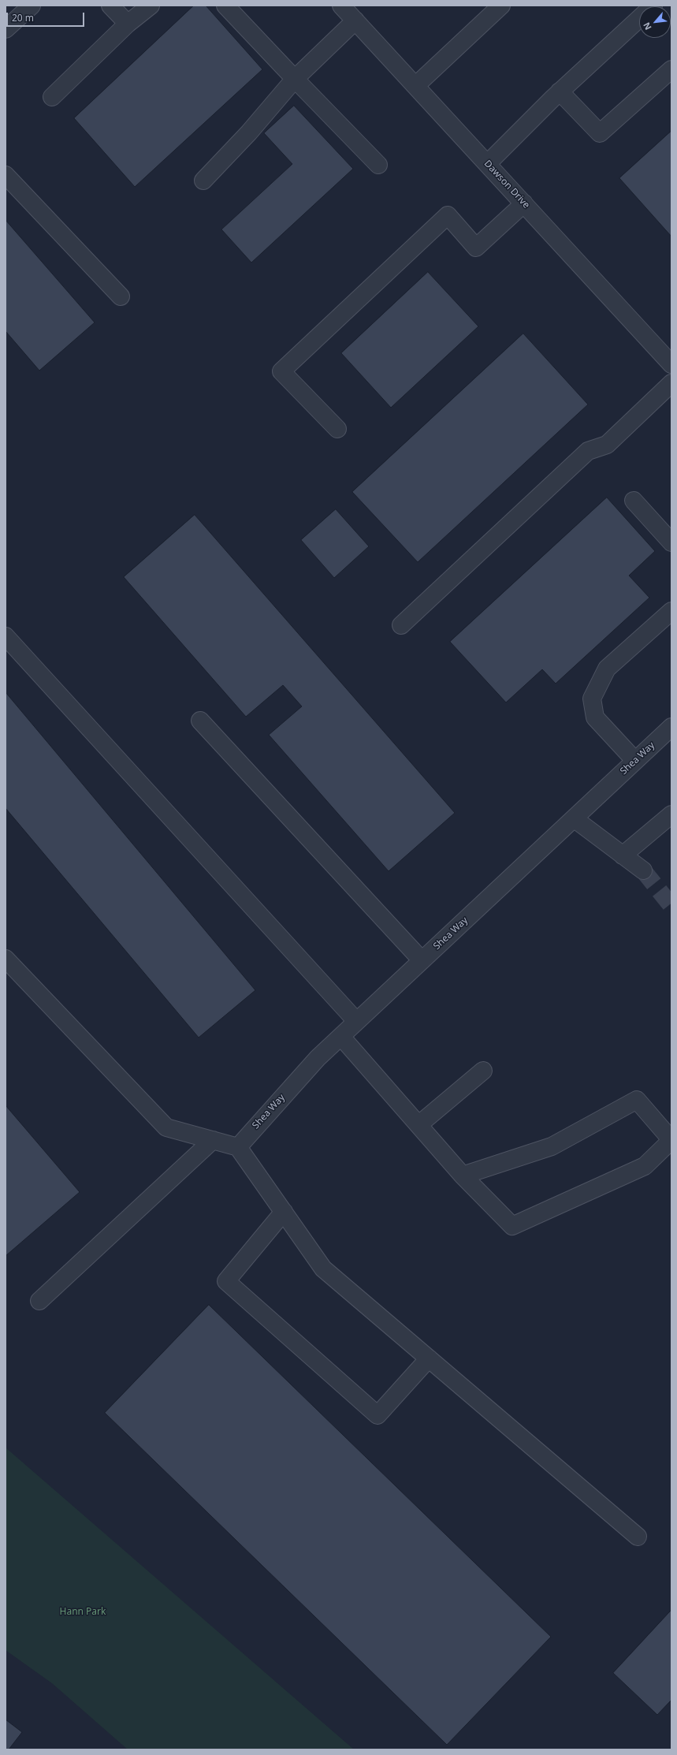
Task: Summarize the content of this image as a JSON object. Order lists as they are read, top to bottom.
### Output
{
  "streets": {
    "street": ["Dawson Drive", "Shea Way"]
  },
  "parks": ["Hann Park"],
  "scale_bar": "20 m",
  "north": "bottom left"
}
